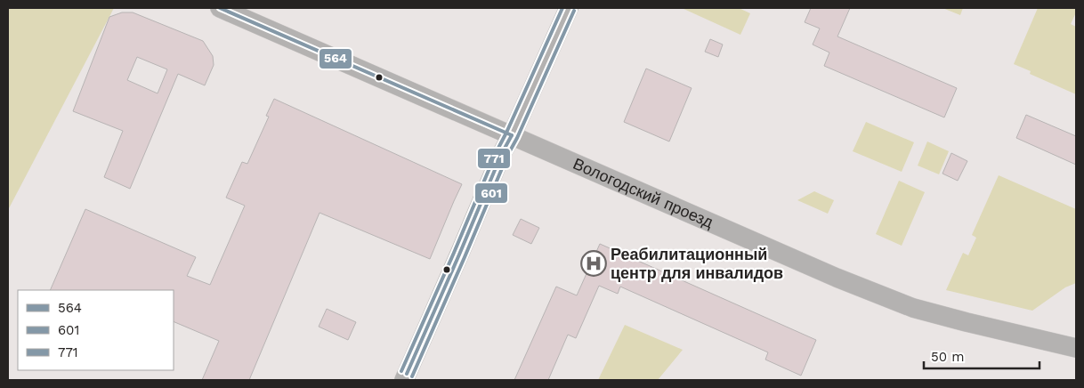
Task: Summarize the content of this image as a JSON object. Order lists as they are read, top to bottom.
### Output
{
  "streets": {
    "street": ["Вологодский проезд"]
  },
  "places": {
    "hospital": ["Реабилитационный центр для инвалидов"]
  },
  "lines": ["transit line 564", "transit line 771", "transit line 601"],
  "legend": ["564", "601", "771"],
  "scale_bar": "50 m"
}
